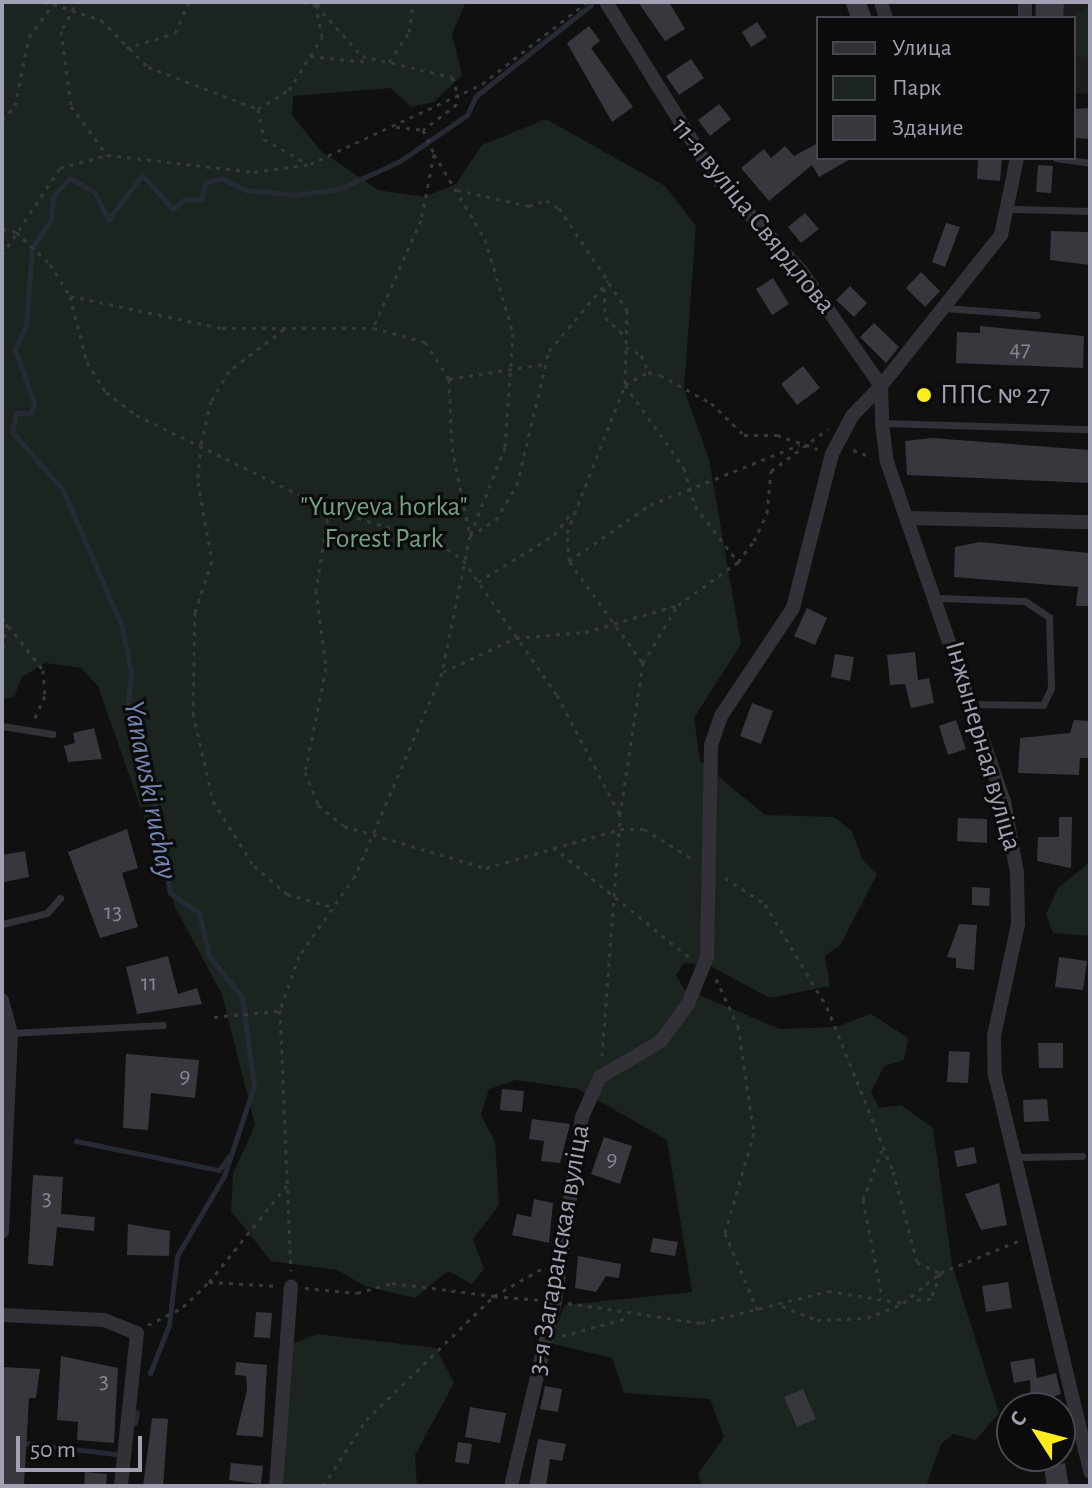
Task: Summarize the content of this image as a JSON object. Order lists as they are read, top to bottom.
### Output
{
  "streets": {
    "street": ["11-я вуліца Свярдлова", "Інжынерная вуліца", "3-я Загаранская вуліца"]
  },
  "crossings": [
    ["11-я вуліца Свярдлова", "Інжынерная вуліца"]
  ],
  "water": ["Yanawski ruchay"],
  "parks": ["\"Yuryeva horka\" Forest Park"],
  "places": ["ППС № 27"],
  "house_numbers": [
    "47",
    "13",
    "11",
    "9",
    "9",
    "3",
    "3"
  ],
  "legend": ["Улица", "Парк", "Здание"],
  "scale_bar": "50 m",
  "north": "top left"
}
